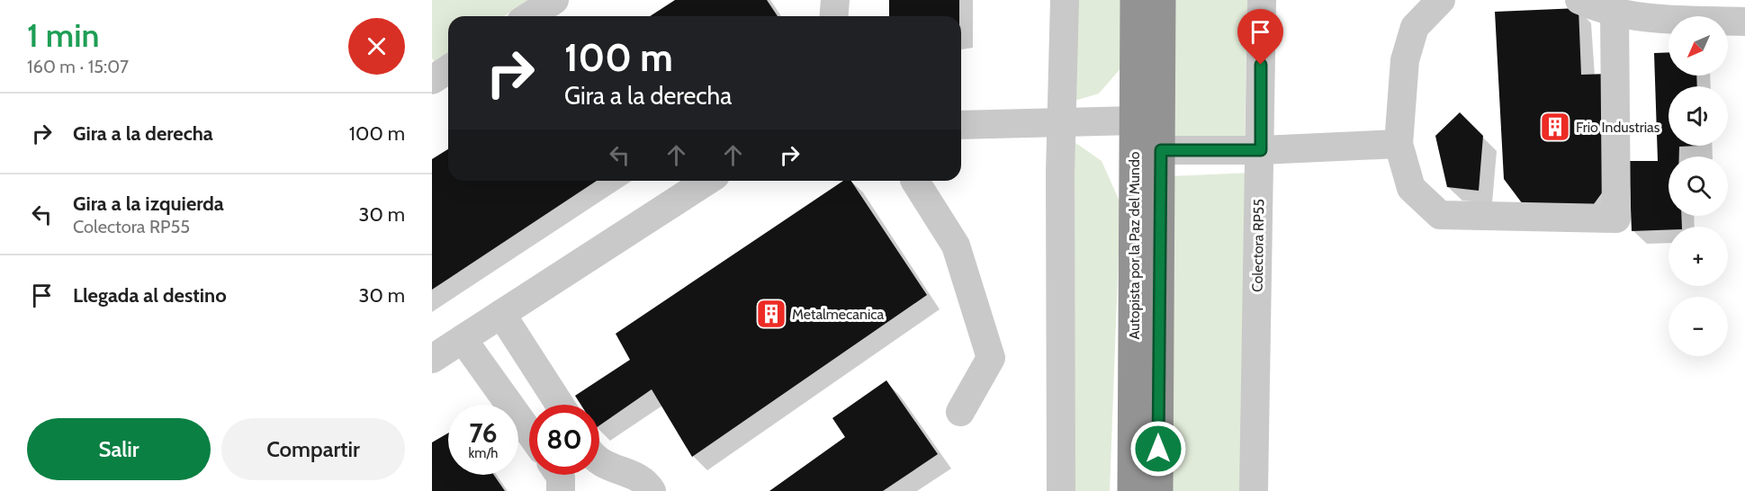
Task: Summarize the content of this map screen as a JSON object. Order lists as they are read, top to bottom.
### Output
{
  "streets": {
    "highway": ["Autopista por la Paz del Mundo"],
    "street": ["Colectora RP55"]
  },
  "places": {
    "building": ["Frio Industrias", "Metalmecanica"]
  },
  "north": "bottom left",
  "page": {
    "heading": ["1 min", "160 m · 15:07"],
    "map_buttons": ["+", "−"],
    "turn": ["100 m", "Gira a la derecha"],
    "list": [
      {
        "name": "Gira a la derecha",
        "value": "100 m"
      },
      {
        "name": "Gira a la izquierda",
        "note": "Colectora RP55",
        "value": "30 m"
      },
      {
        "name": "Llegada al destino",
        "value": "30 m"
      }
    ],
    "speed": "76 km/h",
    "limit": "80",
    "buttons": ["Salir", "Compartir"]
  }
}
